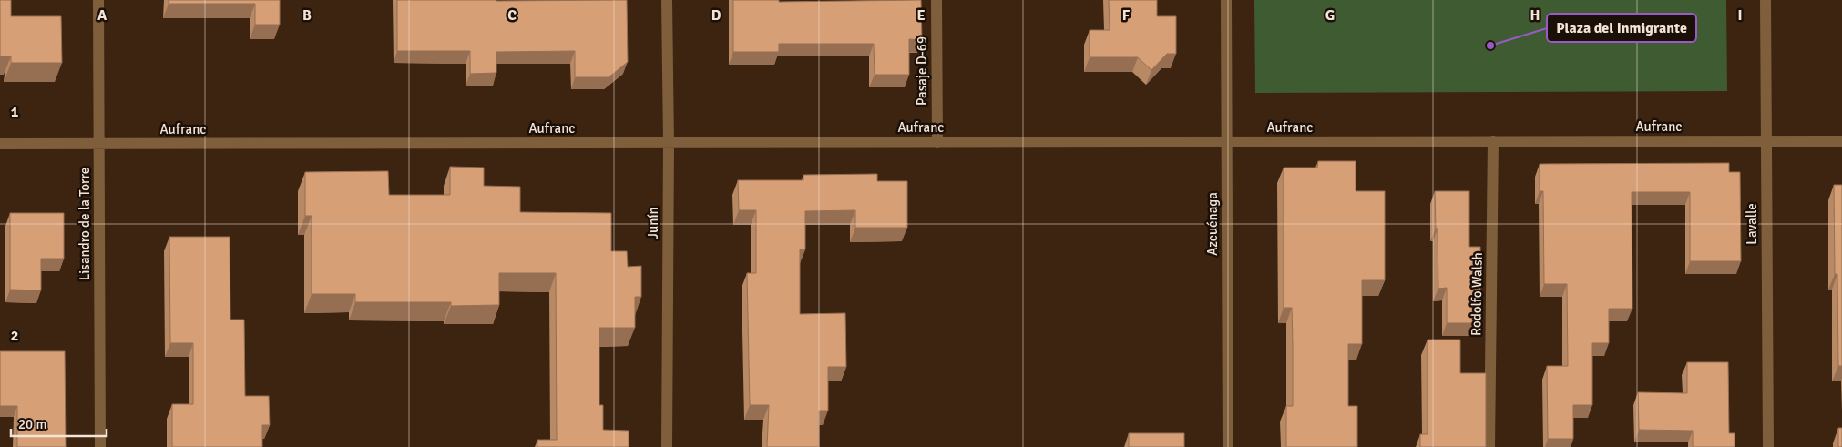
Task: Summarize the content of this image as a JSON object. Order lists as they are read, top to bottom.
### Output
{
  "streets": {
    "street": [
      "Pasaje D-69",
      "Aufranc",
      "Junín",
      "Lisandro de la Torre",
      "Azcuénaga",
      "Lavalle",
      "Rodolfo Walsh"
    ]
  },
  "crossings": [
    ["Pasaje D-69", "Aufranc"],
    ["Aufranc", "Junín"],
    ["Aufranc", "Lisandro de la Torre"],
    ["Aufranc", "Azcuénaga"],
    ["Aufranc", "Lavalle"],
    ["Aufranc", "Rodolfo Walsh"]
  ],
  "places": ["Plaza del Inmigrante"],
  "scale_bar": "20 m",
  "grid": {
    "columns": [
      "A",
      "B",
      "C",
      "D",
      "E",
      "F",
      "G",
      "H",
      "I"
    ],
    "rows": ["1", "2"]
  }
}
